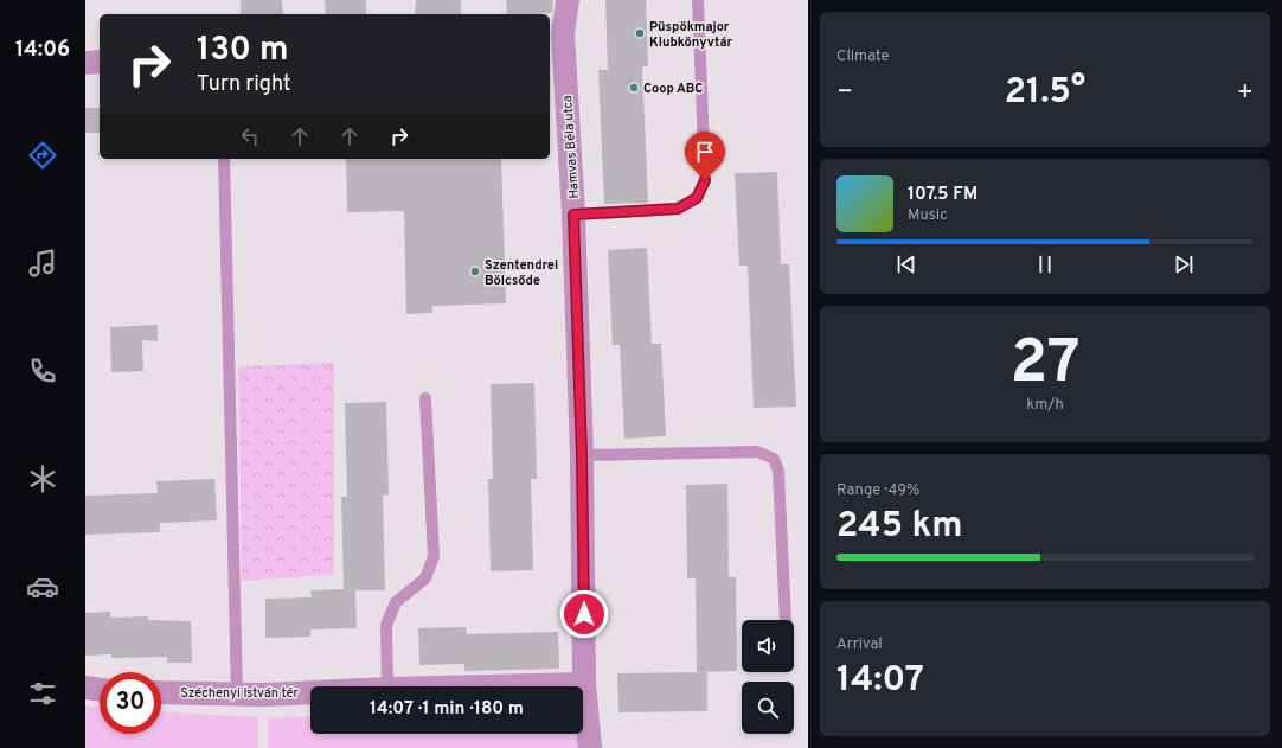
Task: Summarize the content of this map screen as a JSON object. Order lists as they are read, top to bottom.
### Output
{
  "streets": {
    "street": ["Hamvas Béla utca", "Széchenyi István tér"]
  },
  "crossings": [
    ["Hamvas Béla utca", "Széchenyi István tér"]
  ],
  "places": ["Püspökmajor Klubkönyvtár", "Coop ABC", "Szentendrei Bölcsőde"],
  "page": {
    "tabs": "14:06",
    "tile": [
      "Climate",
      ["27", "km/h"],
      ["Range · 49%", "245 km"],
      ["Arrival", "14:07"]
    ],
    "turn": ["130 m", "Turn right"],
    "heat": ["−", "21.5°", "+"],
    "song": ["107.5 FM", "Music"],
    "limit": "30",
    "trip": "14:07 · 1 min · 180 m"
  }
}
